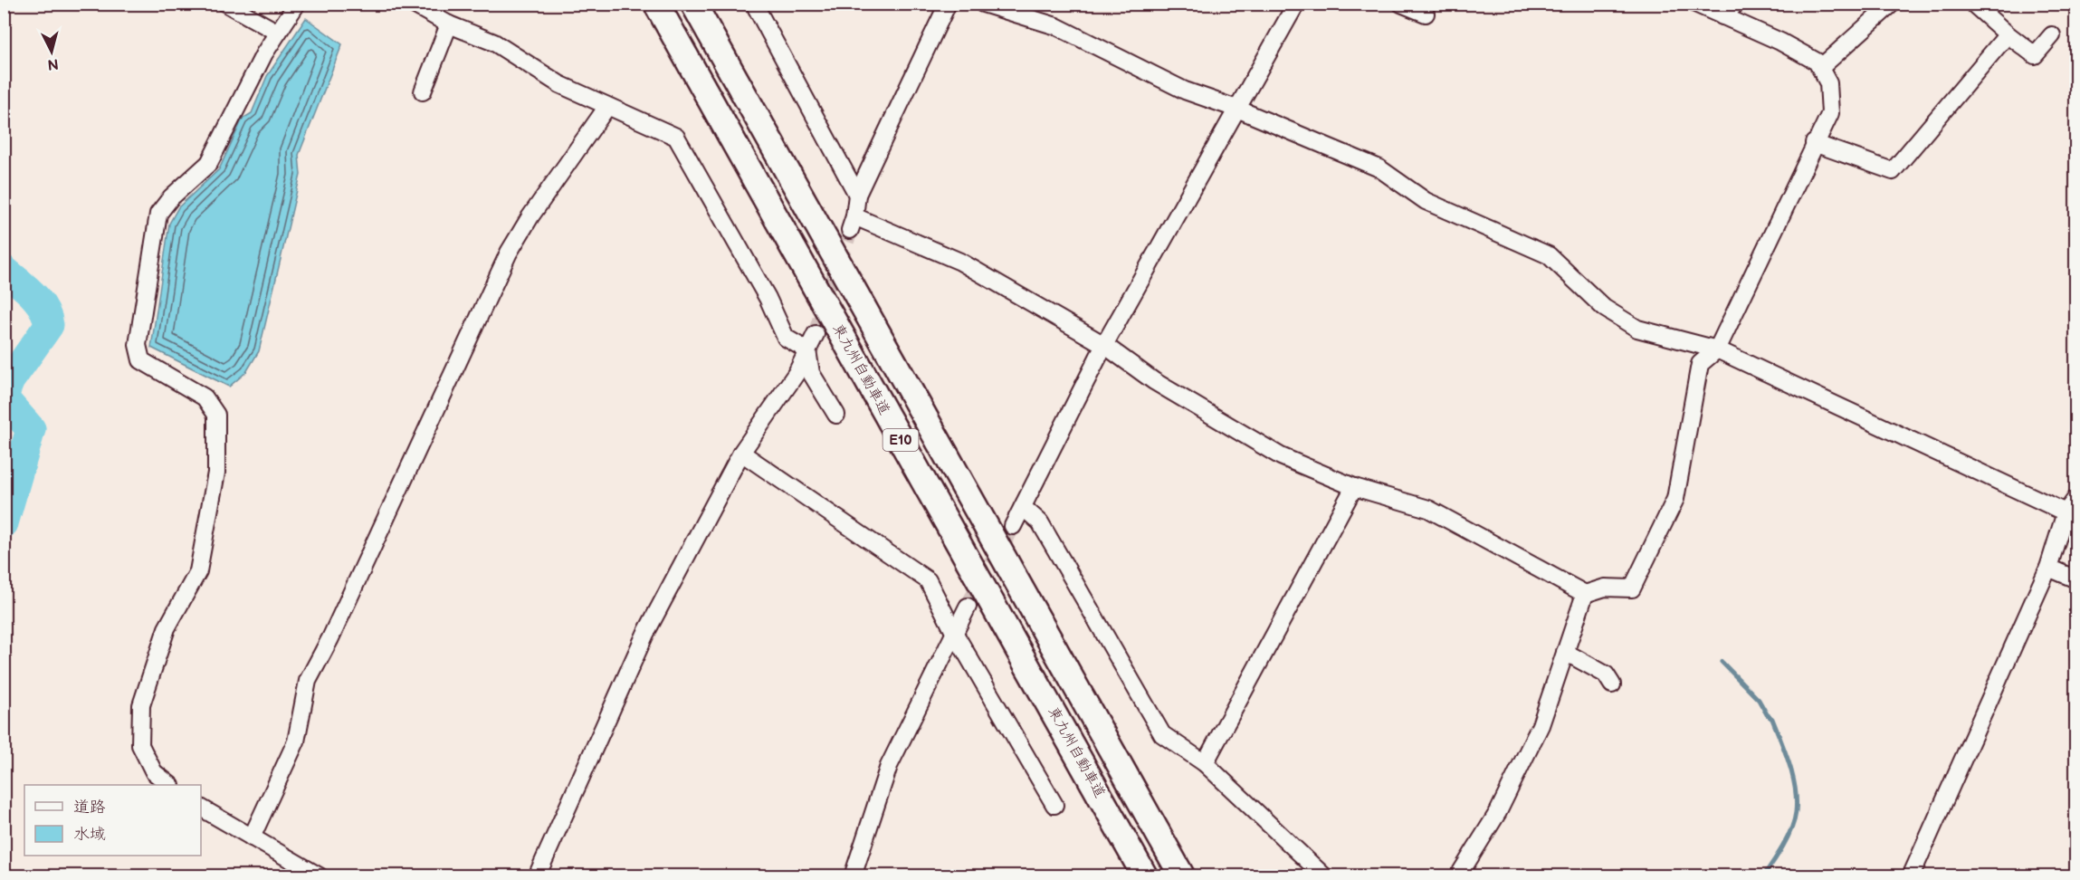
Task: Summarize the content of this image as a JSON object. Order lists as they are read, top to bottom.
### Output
{
  "streets": {
    "highway": ["東九州自動車道", "E10"]
  },
  "legend": ["道路", "水域"],
  "north": "bottom"
}
